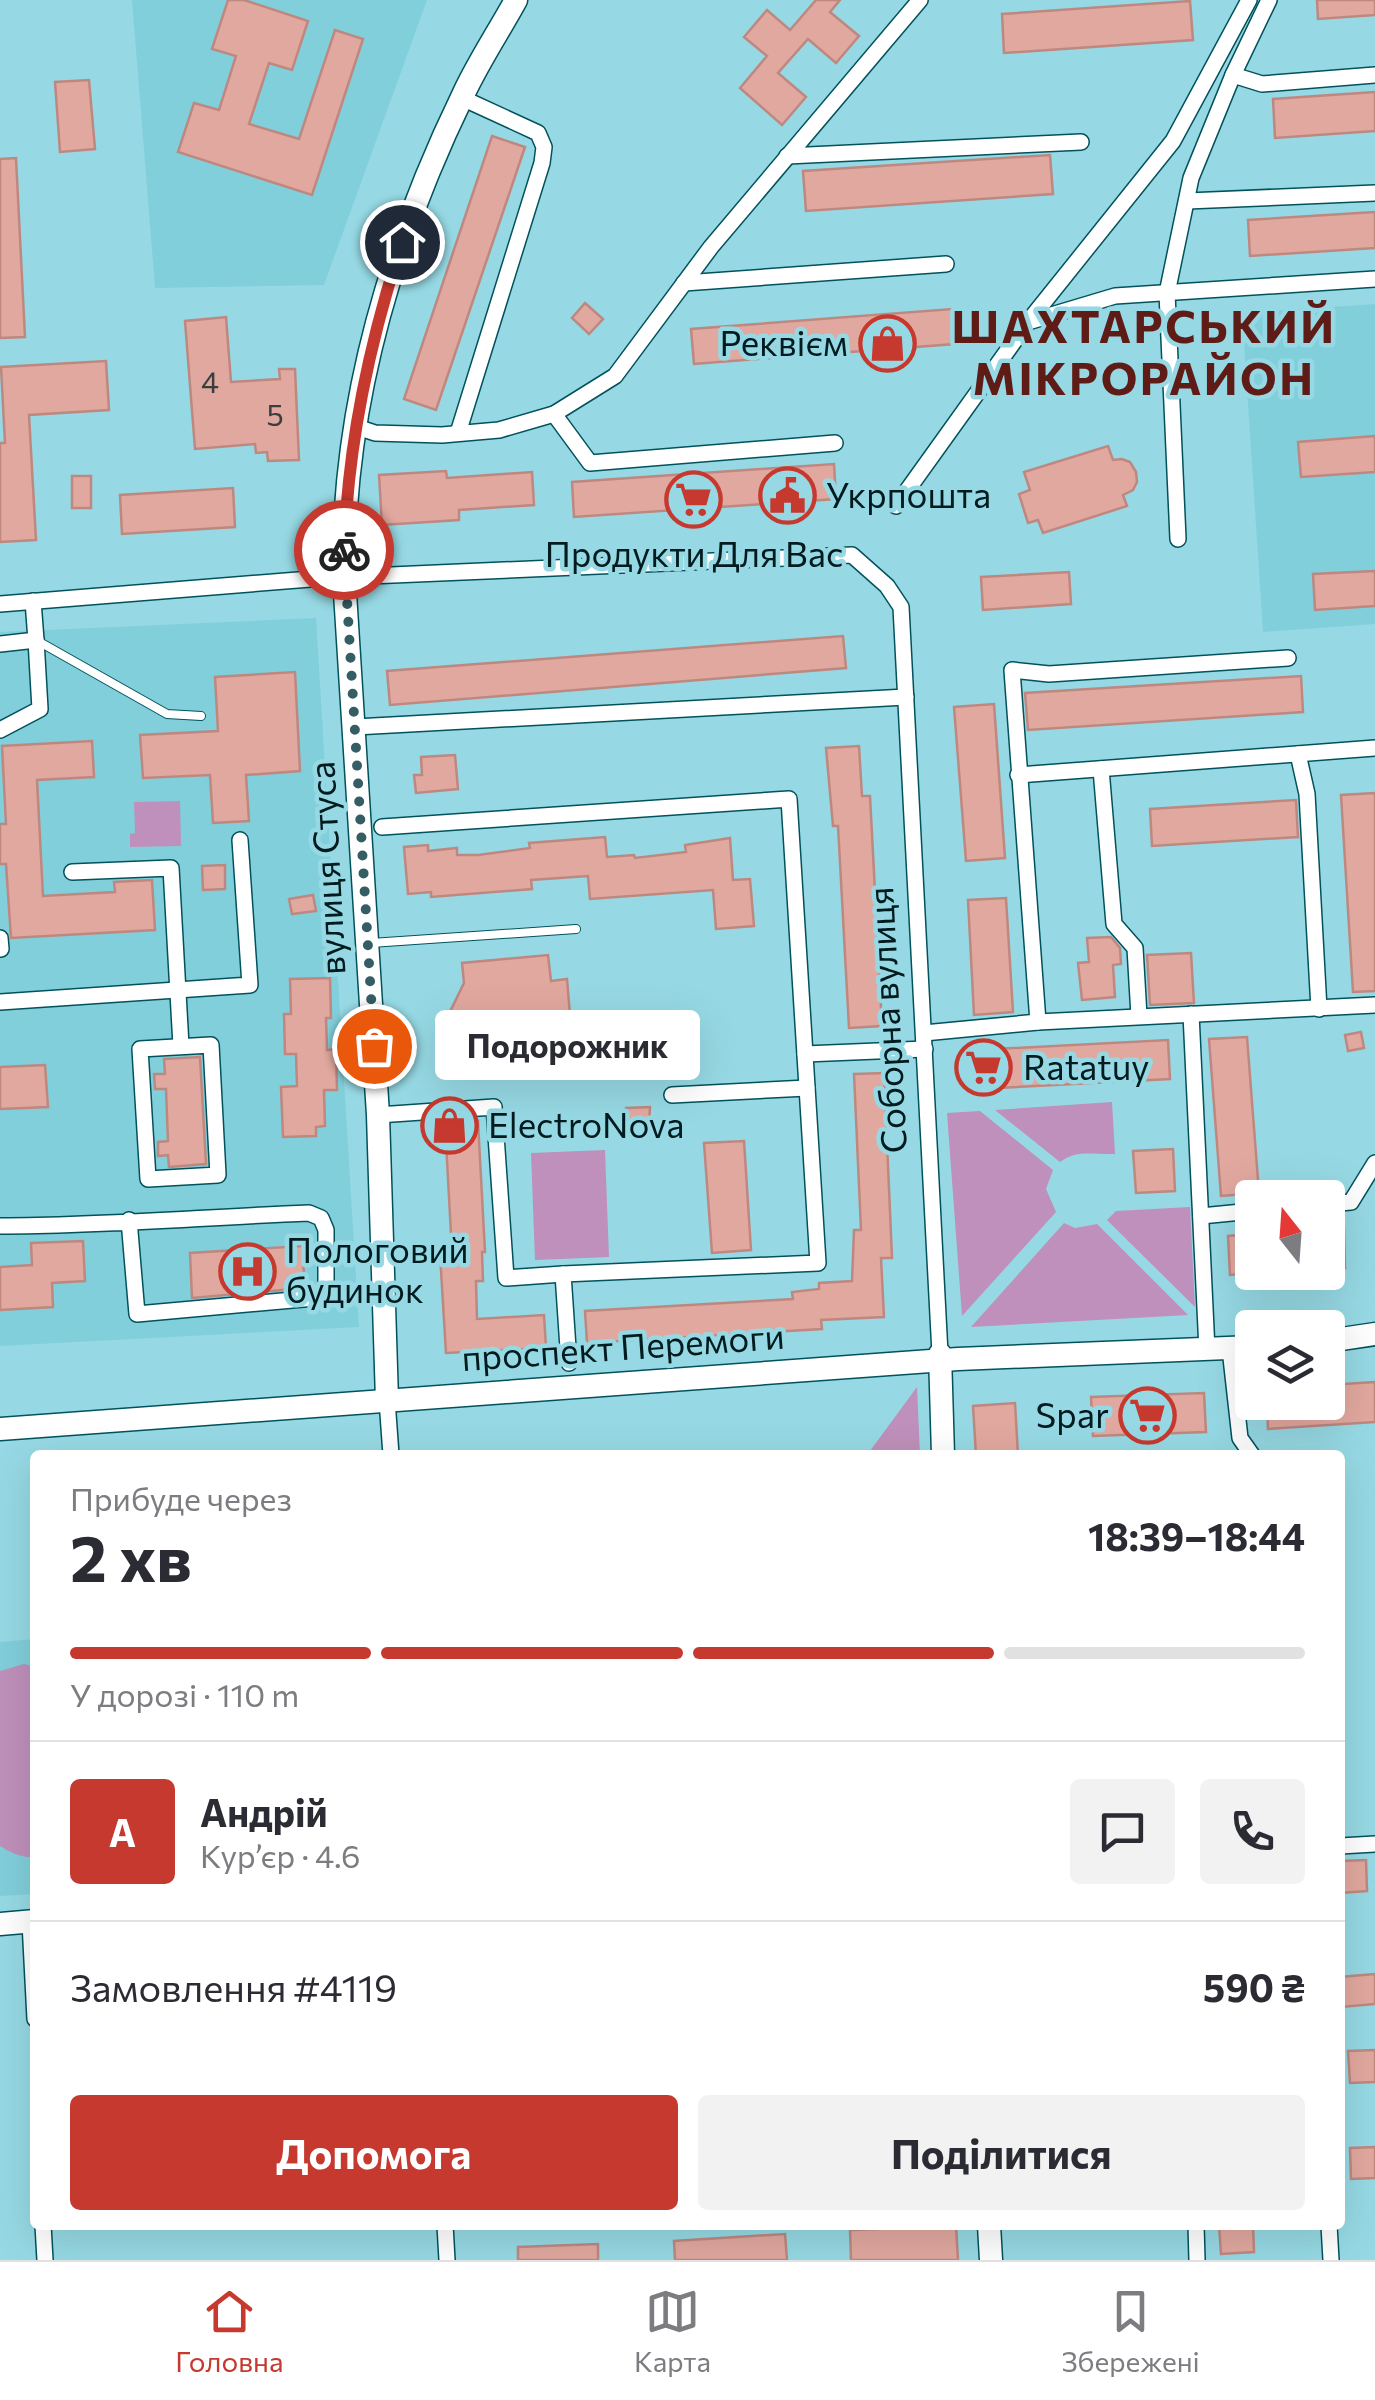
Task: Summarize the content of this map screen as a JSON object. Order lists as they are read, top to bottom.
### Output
{
  "streets": {
    "street": ["вулиця Стуса", "Соборна вулиця", "проспект Перемоги"]
  },
  "crossings": [
    ["вулиця Стуса", "Соборна вулиця"],
    ["вулиця Стуса", "проспект Перемоги"],
    ["Соборна вулиця", "проспект Перемоги"]
  ],
  "districts": ["ШАХТАРСЬКИЙ МІКРОРАЙОН"],
  "places": {
    "shop": ["Реквієм", "ElectroNova"],
    "public building": ["Укрпошта"],
    "supermarket": ["Продукти Для Вас", "Ratatuy", "Spar"],
    "other": ["Подорожник"],
    "hospital": ["Пологовий будинок"]
  },
  "house_numbers": ["4", "5"],
  "north": "top",
  "page": {
    "bubble": "Подорожник",
    "heading": ["2 хв", "Прибуде через", "18:39–18:44"],
    "panel": [
      "Андрій",
      "Кур’єр · 4.6",
      "Замовлення #4119",
      "590 ₴"
    ],
    "bar": "У дорозі · 110 m",
    "round": "А",
    "buttons": ["Допомога", "Поділитися"],
    "tabs": ["Головна", "Карта", "Збережені"]
  }
}
